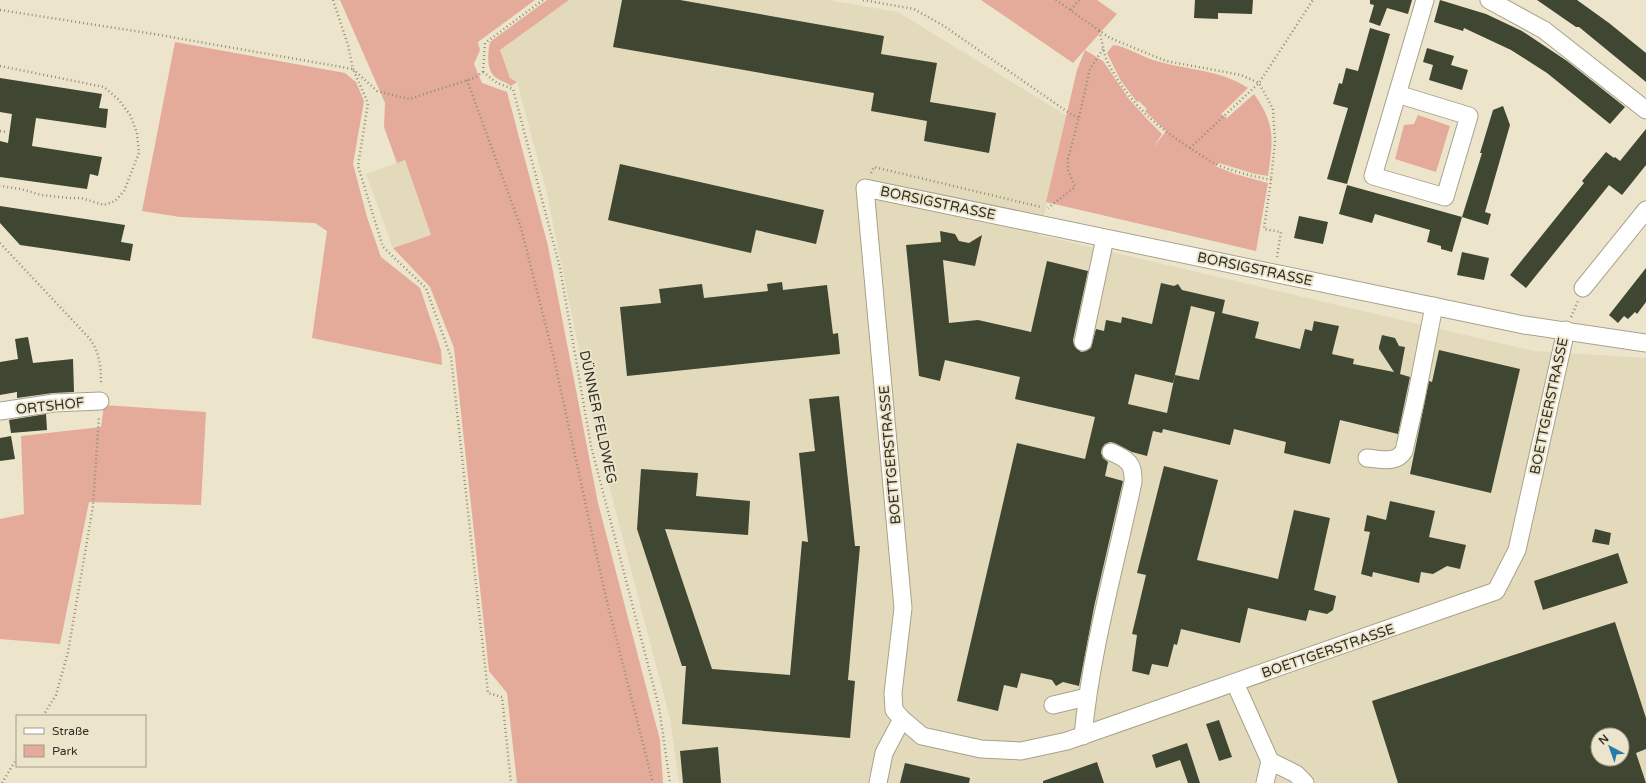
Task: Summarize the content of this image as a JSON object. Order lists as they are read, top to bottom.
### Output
{
  "streets": {
    "street": ["BORSIGSTRASSE", "ORTSHOF", "BOETTGERSTRASSE"],
    "path": ["DÜNNER FELDWEG"]
  },
  "crossings": [
    ["BORSIGSTRASSE", "BOETTGERSTRASSE"]
  ],
  "legend": ["Straße", "Park"],
  "north": "top left"
}
